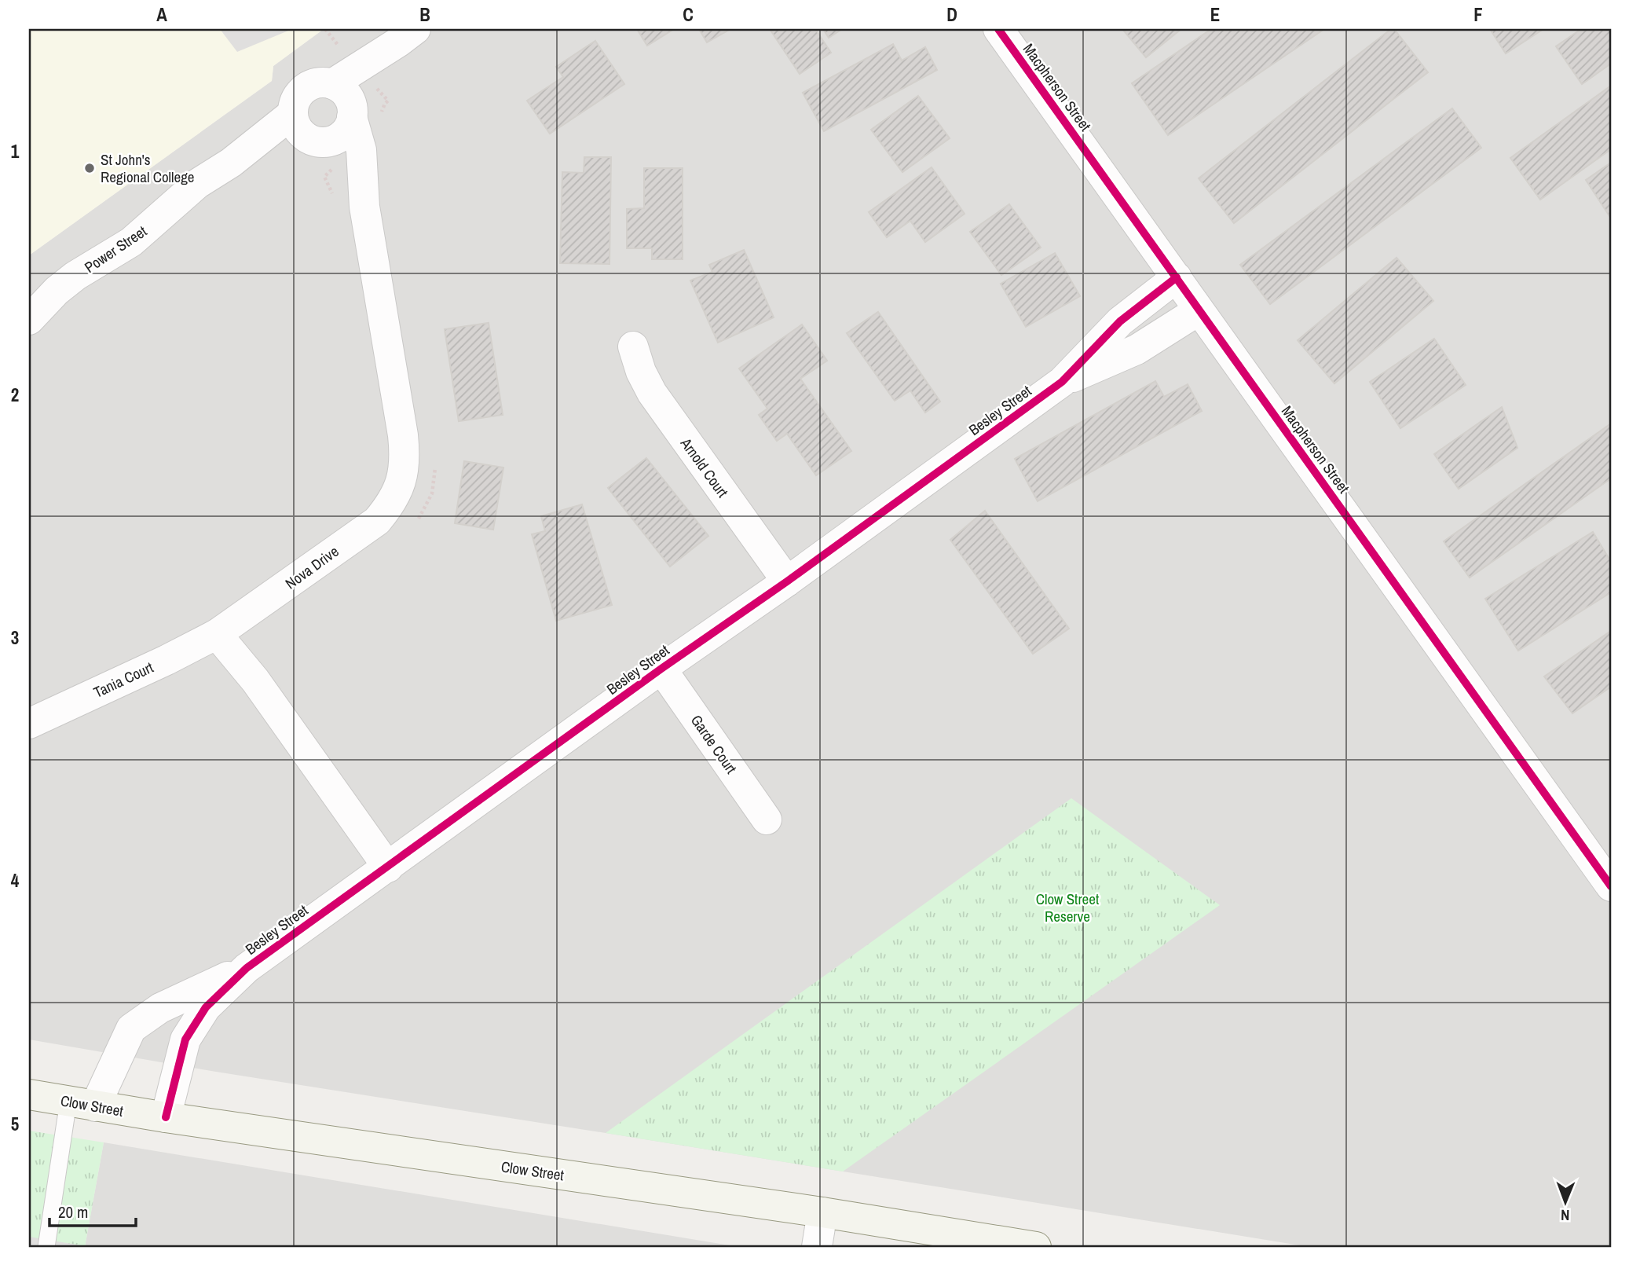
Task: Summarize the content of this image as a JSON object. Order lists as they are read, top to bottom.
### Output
{
  "streets": {
    "main road": ["Clow Street"],
    "street": [
      "Macpherson Street",
      "Power Street",
      "Besley Street",
      "Arnold Court",
      "Nova Drive",
      "Tania Court",
      "Garde Court"
    ]
  },
  "crossings": [
    ["Macpherson Street", "Besley Street"],
    ["Power Street", "Nova Drive"],
    ["Besley Street", "Arnold Court"],
    ["Besley Street", "Garde Court"],
    ["Besley Street", "Clow Street"],
    ["Nova Drive", "Tania Court"]
  ],
  "parks": ["Clow Street Reserve"],
  "places": ["St John's Regional College"],
  "scale_bar": "20 m",
  "north": "bottom",
  "grid": {
    "columns": [
      "A",
      "B",
      "C",
      "D",
      "E",
      "F"
    ],
    "rows": [
      "1",
      "2",
      "3",
      "4",
      "5"
    ]
  }
}
